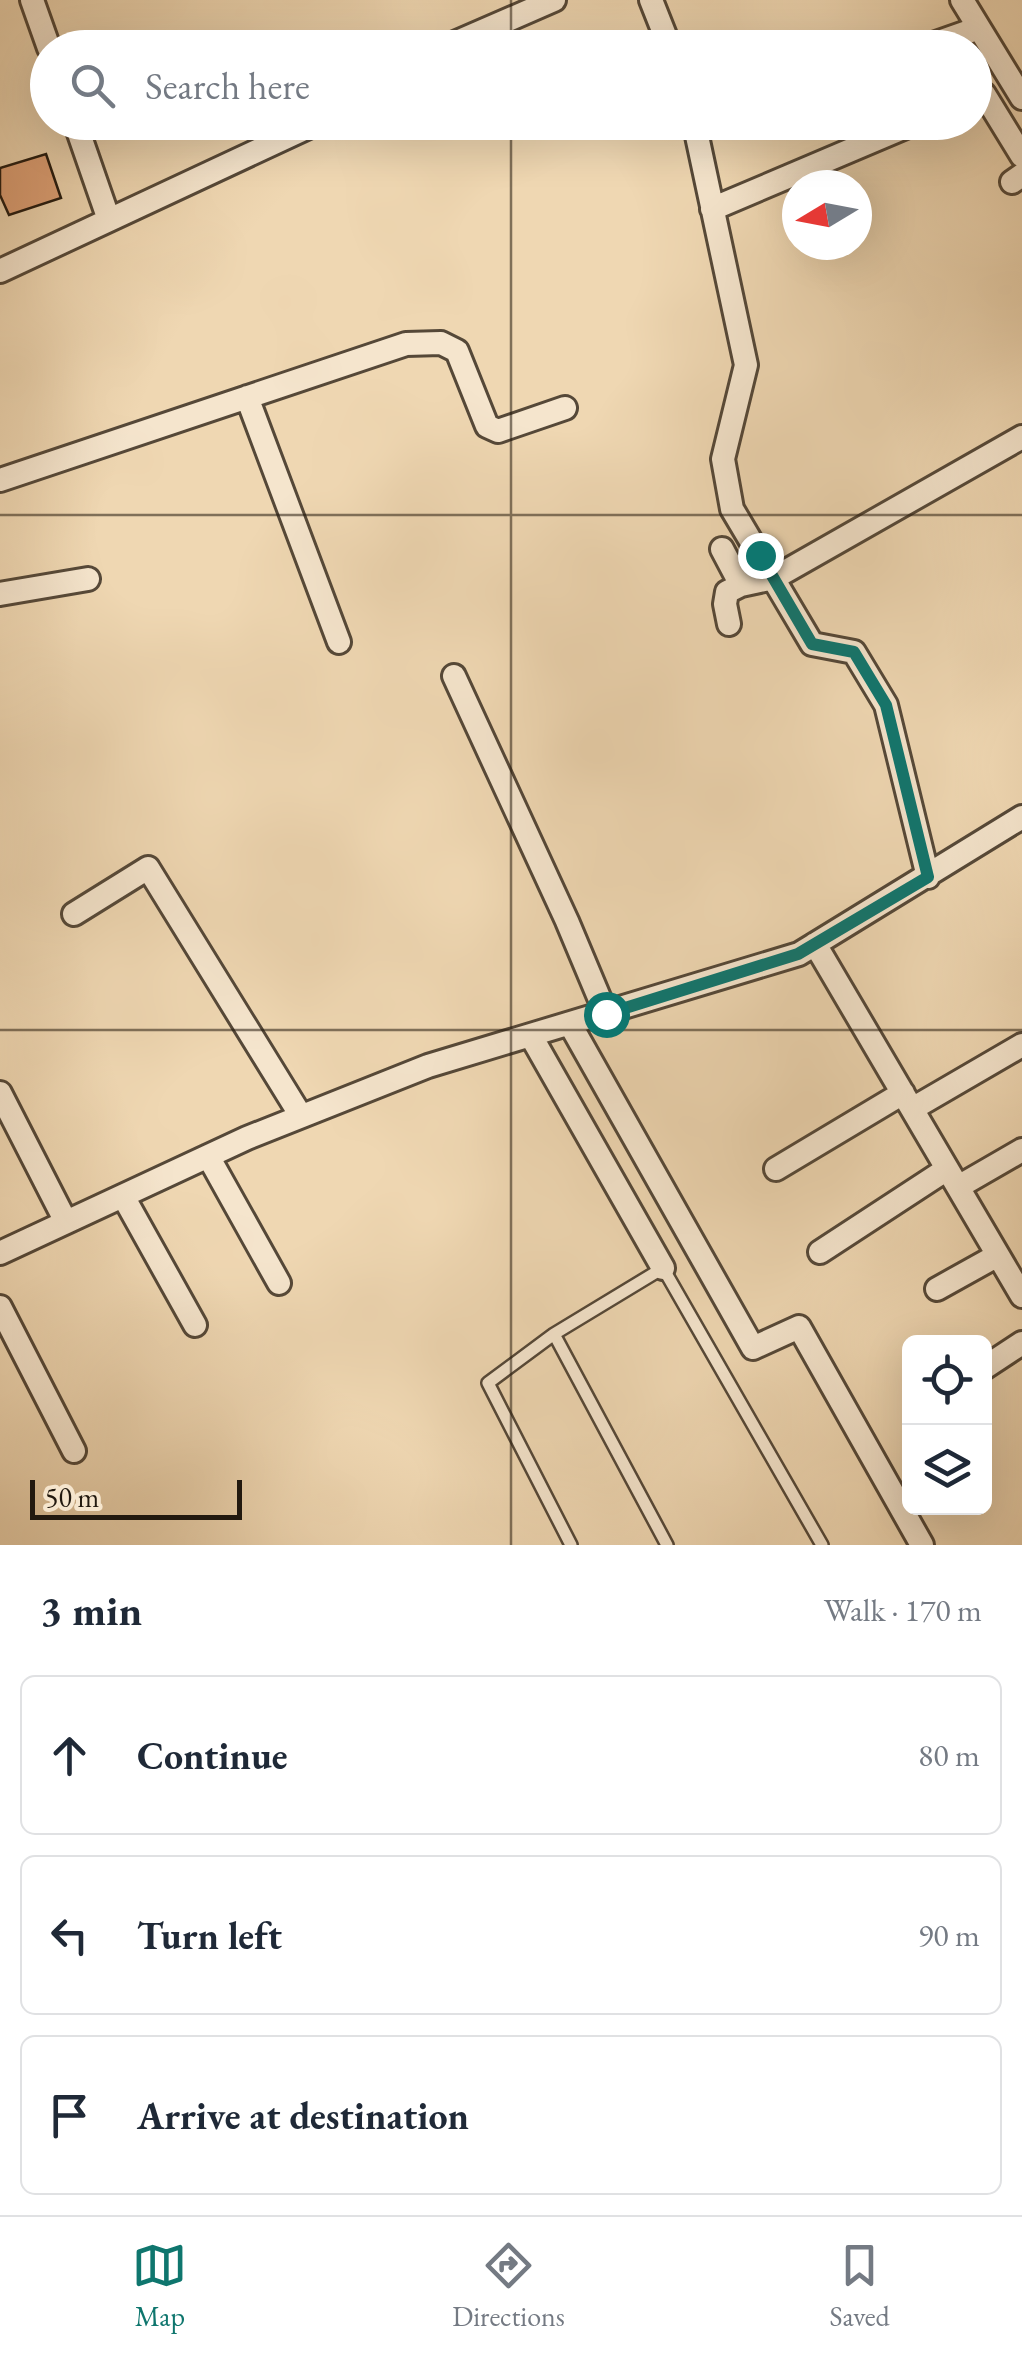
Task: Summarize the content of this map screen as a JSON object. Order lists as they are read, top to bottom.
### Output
{
  "scale_bar": "50 m",
  "north": "left",
  "page": {
    "search": "Search here",
    "scale": "50 m",
    "heading": ["3 min", "Walk · 170 m"],
    "list": [
      ["Continue", "80 m"],
      ["Turn left", "90 m"],
      "Arrive at destination"
    ],
    "nav": ["Map", "Directions", "Saved"]
  }
}
